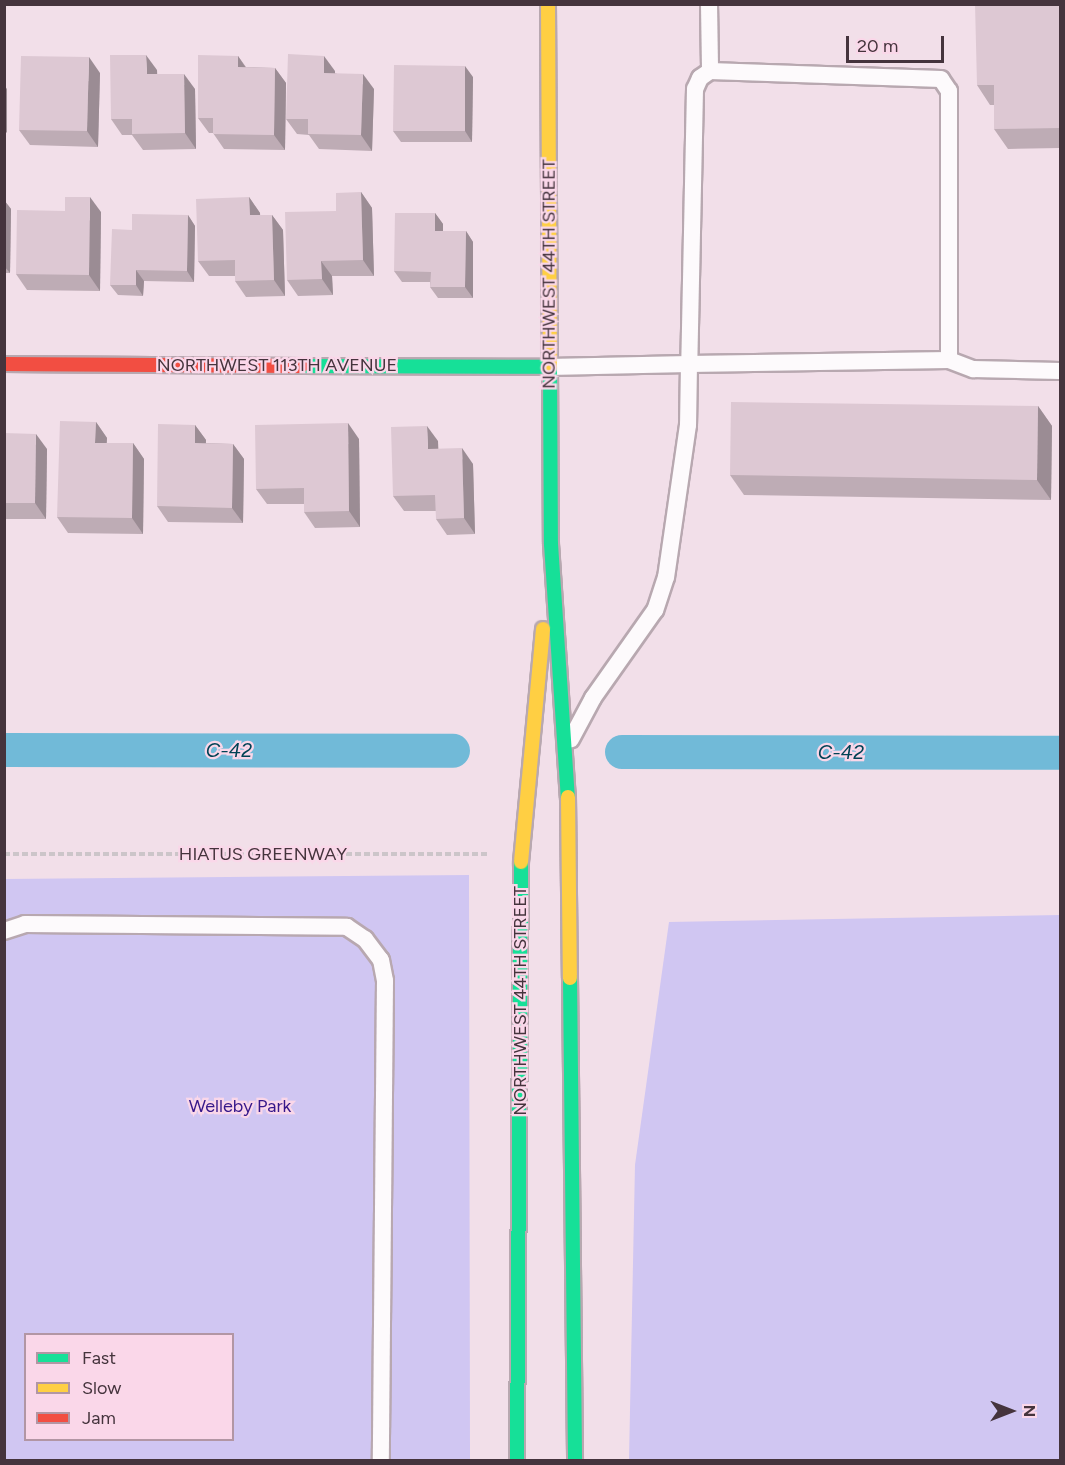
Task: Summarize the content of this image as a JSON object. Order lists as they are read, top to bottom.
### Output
{
  "streets": {
    "street": ["NORTHWEST 44TH STREET", "NORTHWEST 113TH AVENUE"],
    "path": ["HIATUS GREENWAY"]
  },
  "crossings": [
    ["NORTHWEST 44TH STREET", "NORTHWEST 113TH AVENUE"],
    ["NORTHWEST 44TH STREET", "HIATUS GREENWAY"]
  ],
  "water": ["C-42"],
  "parks": ["Welleby Park"],
  "legend": ["Fast", "Slow", "Jam"],
  "scale_bar": "20 m",
  "north": "right"
}
